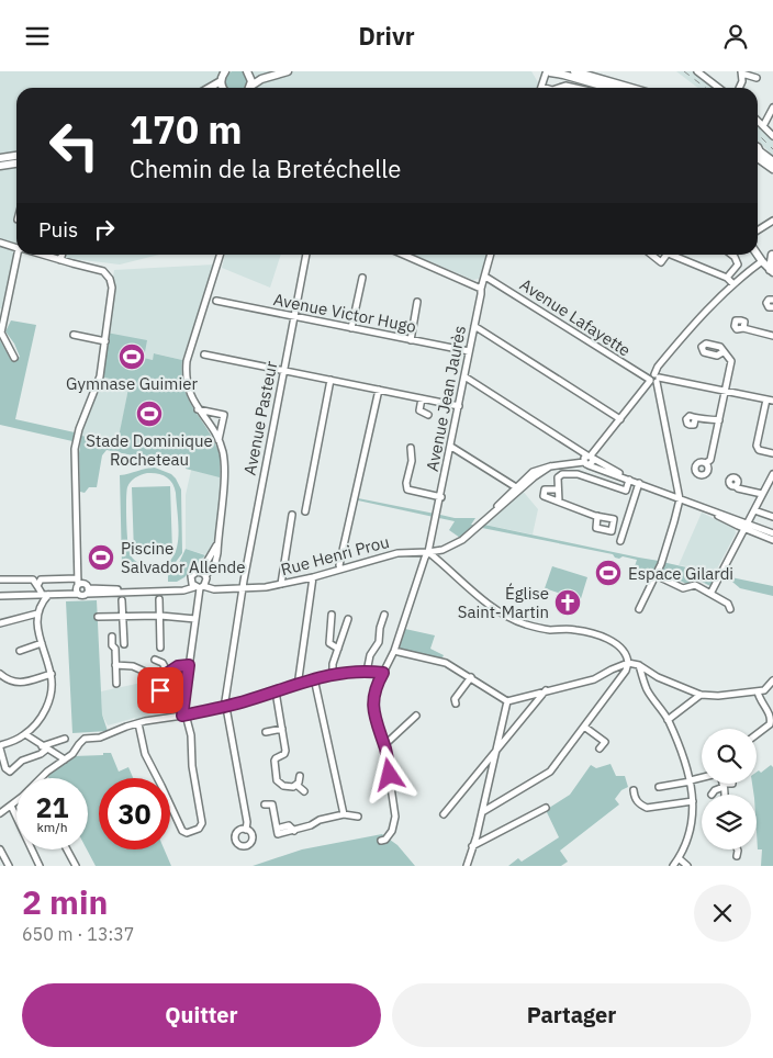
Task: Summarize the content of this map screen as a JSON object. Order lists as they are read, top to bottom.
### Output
{
  "streets": {
    "street": [
      "Avenue Victor Hugo",
      "Avenue Lafayette",
      "Avenue Jean Jaurès",
      "Avenue Pasteur",
      "Rue Henri Prou"
    ]
  },
  "crossings": [
    ["Avenue Victor Hugo", "Avenue Jean Jaurès"],
    ["Avenue Victor Hugo", "Avenue Pasteur"],
    ["Avenue Lafayette", "Avenue Jean Jaurès"],
    ["Avenue Jean Jaurès", "Rue Henri Prou"],
    ["Avenue Pasteur", "Rue Henri Prou"]
  ],
  "places": {
    "sports": [
      "Gymnase Guimier",
      "Stade Dominique Rocheteau",
      "Piscine Salvador Allende",
      "Espace Gilardi"
    ],
    "church": ["Église Saint-Martin"]
  },
  "page": {
    "header": "Drivr",
    "turn": ["170 m", "Chemin de la Bretéchelle"],
    "then": "Puis",
    "speed": "21 km/h",
    "limit": "30",
    "heading": ["2 min", "650 m · 13:37"],
    "buttons": ["Quitter", "Partager"]
  }
}
